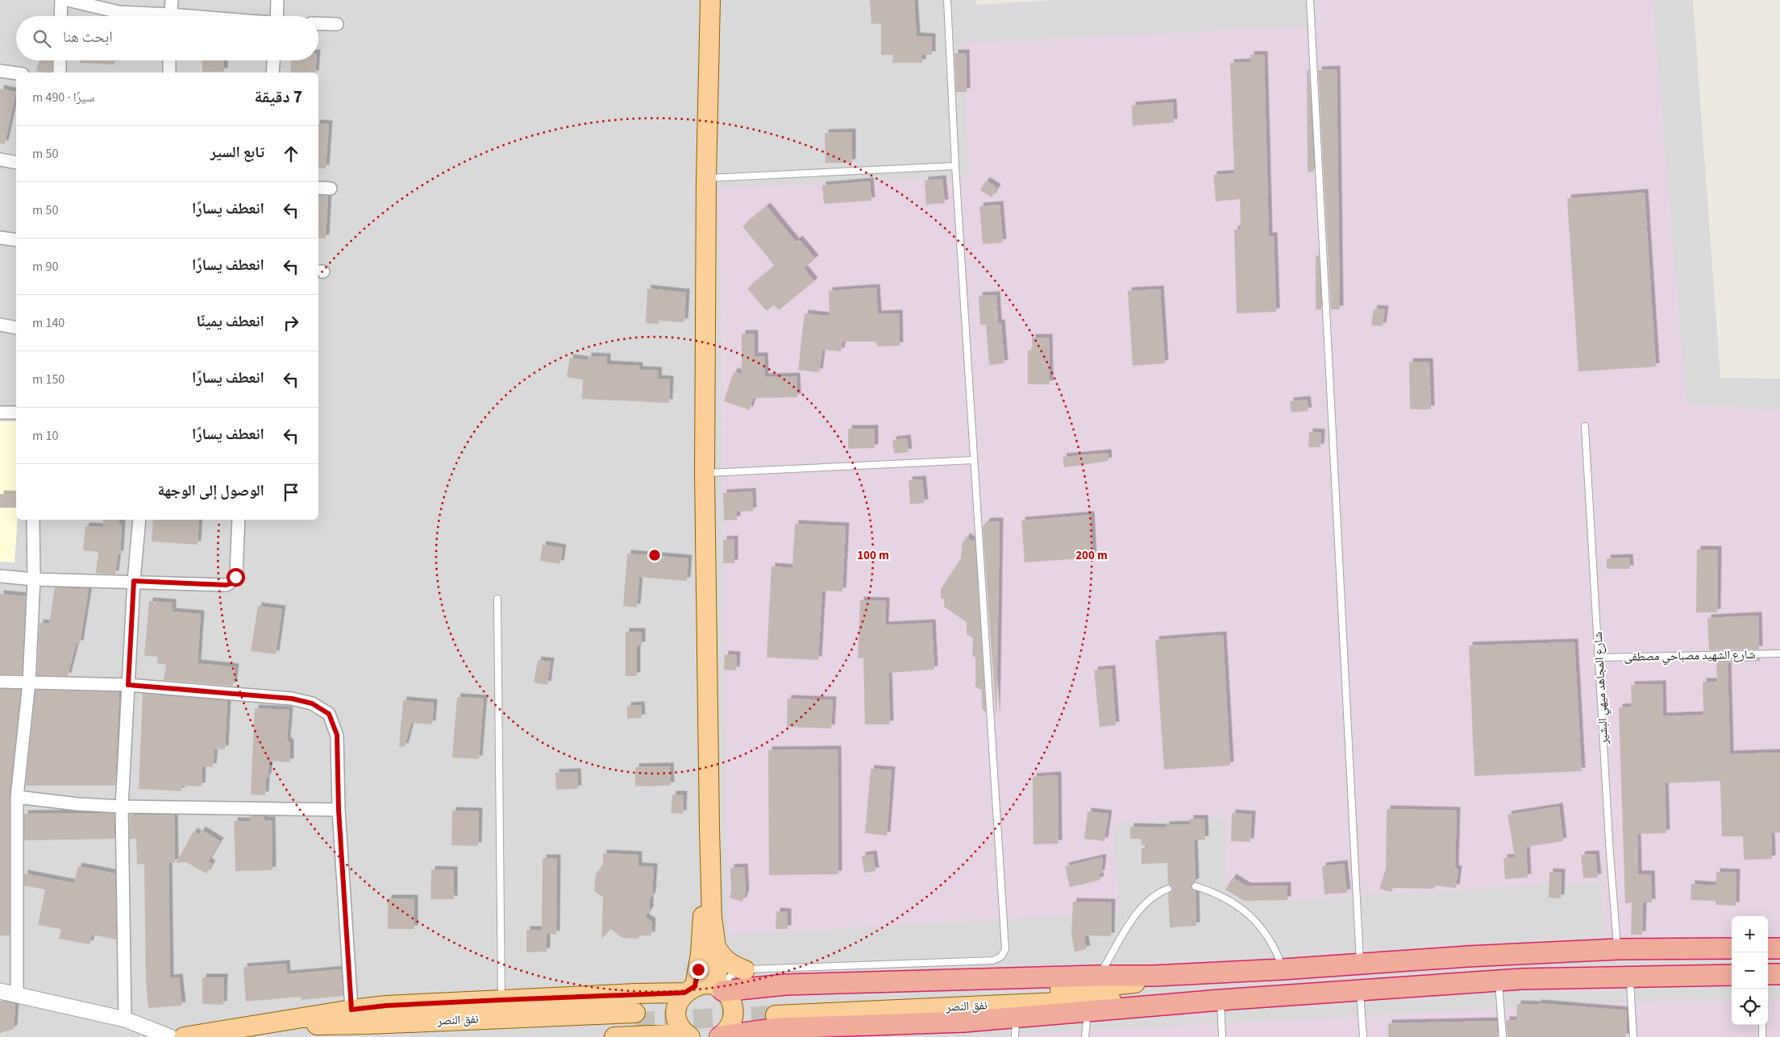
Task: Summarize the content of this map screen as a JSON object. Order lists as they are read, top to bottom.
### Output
{
  "streets": {
    "main road": ["نفق النصر"],
    "lane": ["شارع الشهيد مصباحي مصطفى", "شارع المجاهد ميهي البشير"]
  },
  "crossings": [
    ["شارع الشهيد مصباحي مصطفى", "شارع المجاهد ميهي البشير"]
  ],
  "page": {
    "search": "ابحث هنا",
    "heading": ["7 دقيقة", "سيرًا · 490 m"],
    "list": [
      ["تابع السير", "50 m"],
      ["انعطف يسارًا", "50 m"],
      ["انعطف يسارًا", "90 m"],
      ["انعطف يمينًا", "140 m"],
      ["انعطف يسارًا", "150 m"],
      ["انعطف يسارًا", "10 m"],
      "الوصول إلى الوجهة"
    ],
    "map_buttons": ["+", "−"]
  },
  "rings": ["100 m", "200 m"]
}
